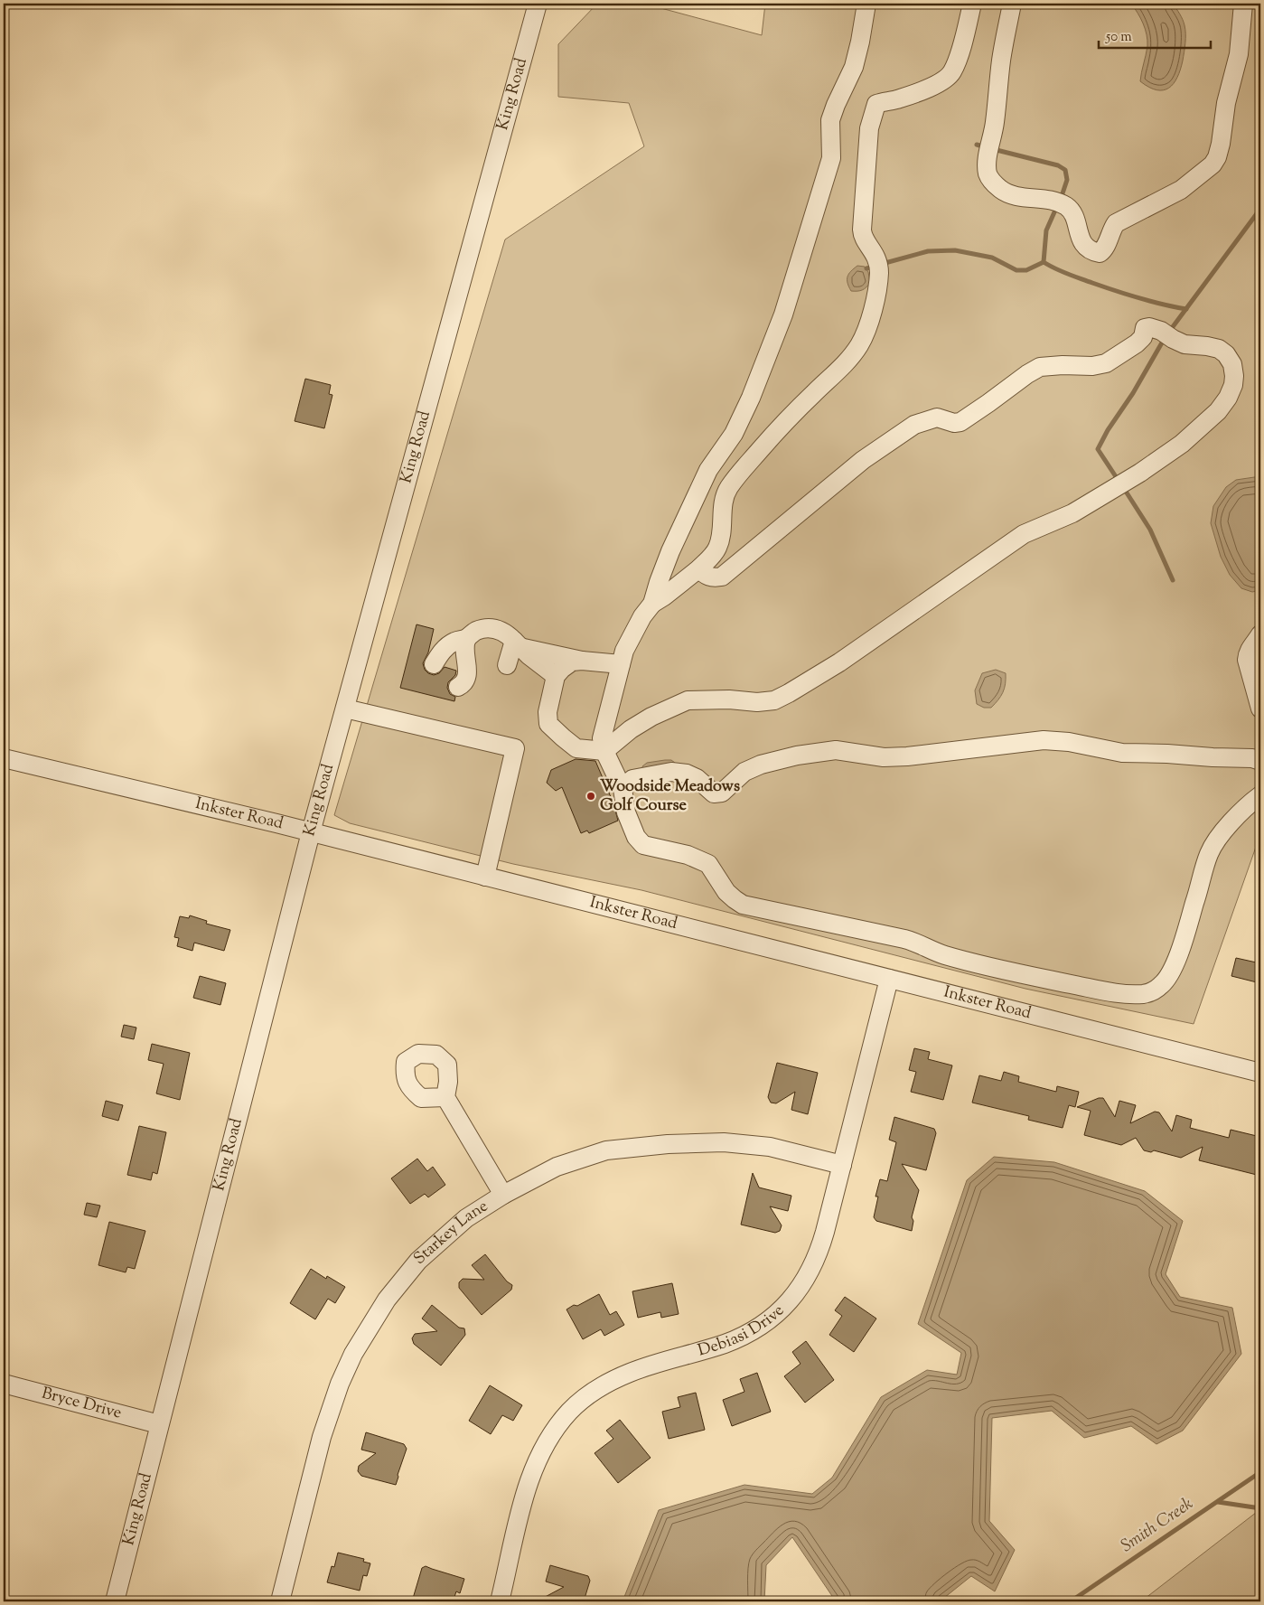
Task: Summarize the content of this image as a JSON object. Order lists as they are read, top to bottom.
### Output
{
  "streets": {
    "street": [
      "King Road",
      "Inkster Road",
      "Starkey Lane",
      "Debiasi Drive",
      "Bryce Drive"
    ]
  },
  "crossings": [
    ["King Road", "Inkster Road"],
    ["King Road", "Bryce Drive"],
    ["Inkster Road", "Debiasi Drive"],
    ["Starkey Lane", "Debiasi Drive"]
  ],
  "water": ["Smith Creek"],
  "places": ["Woodside Meadows Golf Course"],
  "scale_bar": "50 m"
}
